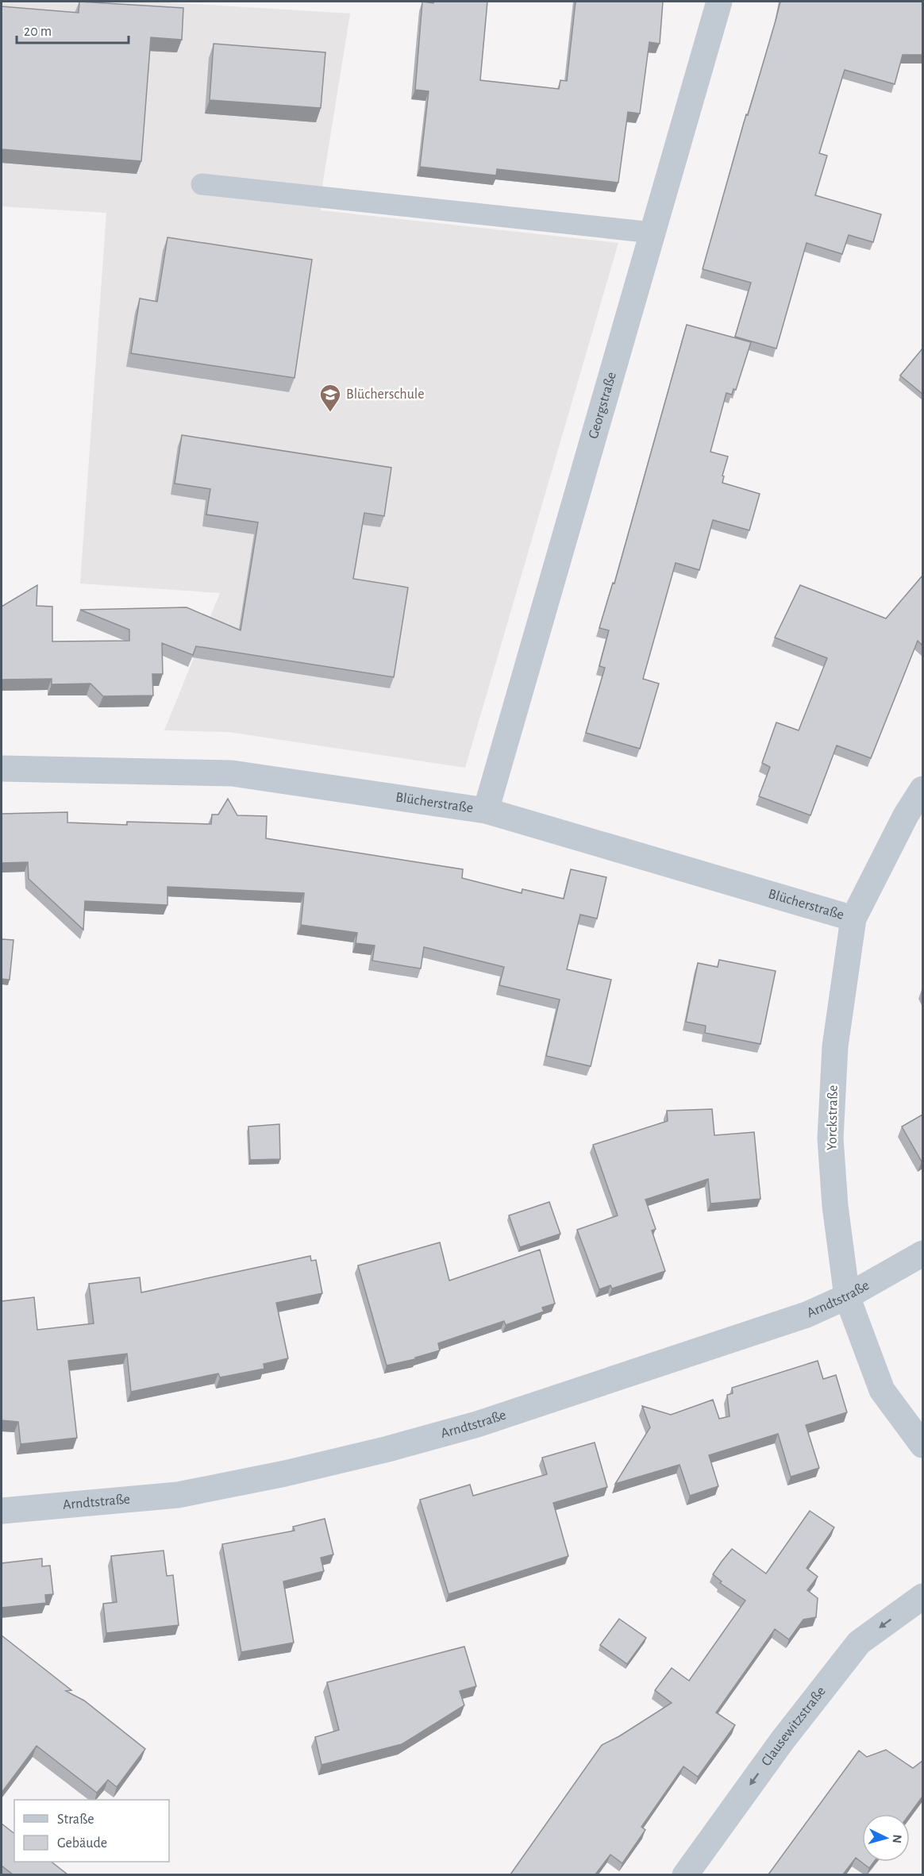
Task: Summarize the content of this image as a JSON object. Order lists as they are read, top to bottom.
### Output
{
  "streets": {
    "street": [
      "Georgstraße",
      "Blücherstraße",
      "Yorckstraße",
      "Arndtstraße",
      "Clausewitzstraße"
    ]
  },
  "crossings": [
    ["Georgstraße", "Blücherstraße"],
    ["Blücherstraße", "Yorckstraße"],
    ["Yorckstraße", "Arndtstraße"]
  ],
  "one_way": ["Clausewitzstraße"],
  "places": {
    "school or university": ["Blücherschule"]
  },
  "legend": ["Straße", "Gebäude"],
  "scale_bar": "20 m",
  "north": "right"
}
